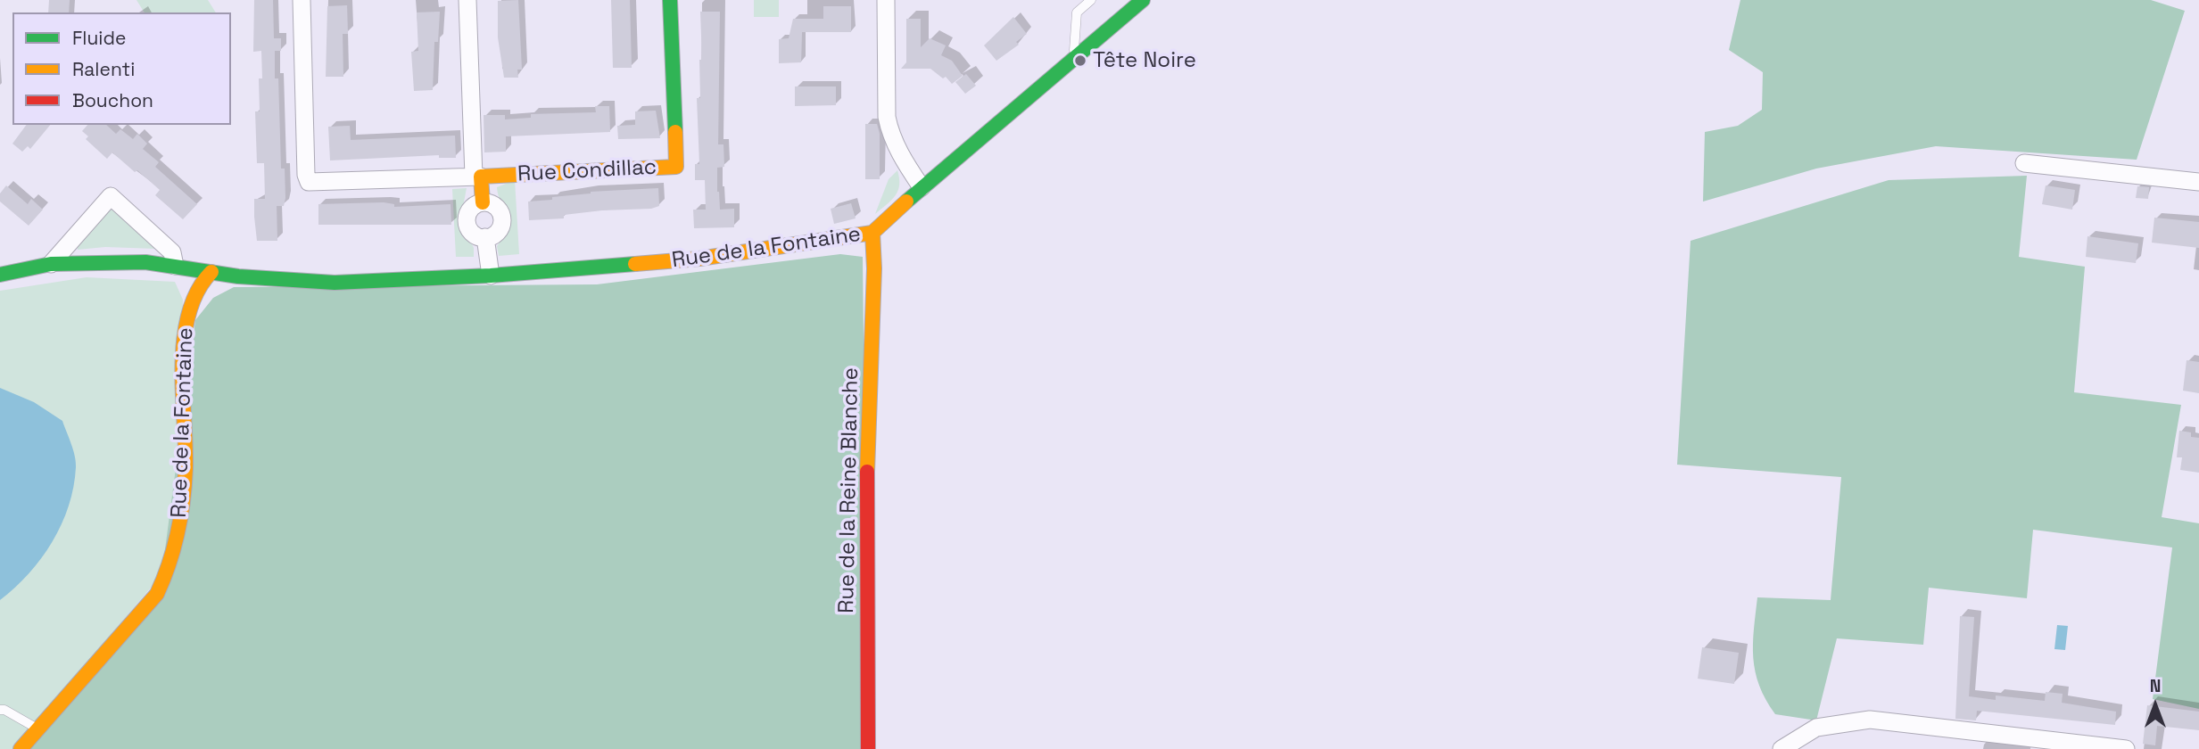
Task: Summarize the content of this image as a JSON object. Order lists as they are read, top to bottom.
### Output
{
  "streets": {
    "street": ["Rue Condillac", "Rue de la Fontaine", "Rue de la Reine Blanche"]
  },
  "crossings": [
    ["Rue de la Fontaine", "Rue de la Reine Blanche"]
  ],
  "places": ["Tête Noire"],
  "legend": ["Fluide", "Ralenti", "Bouchon"],
  "north": "top"
}
